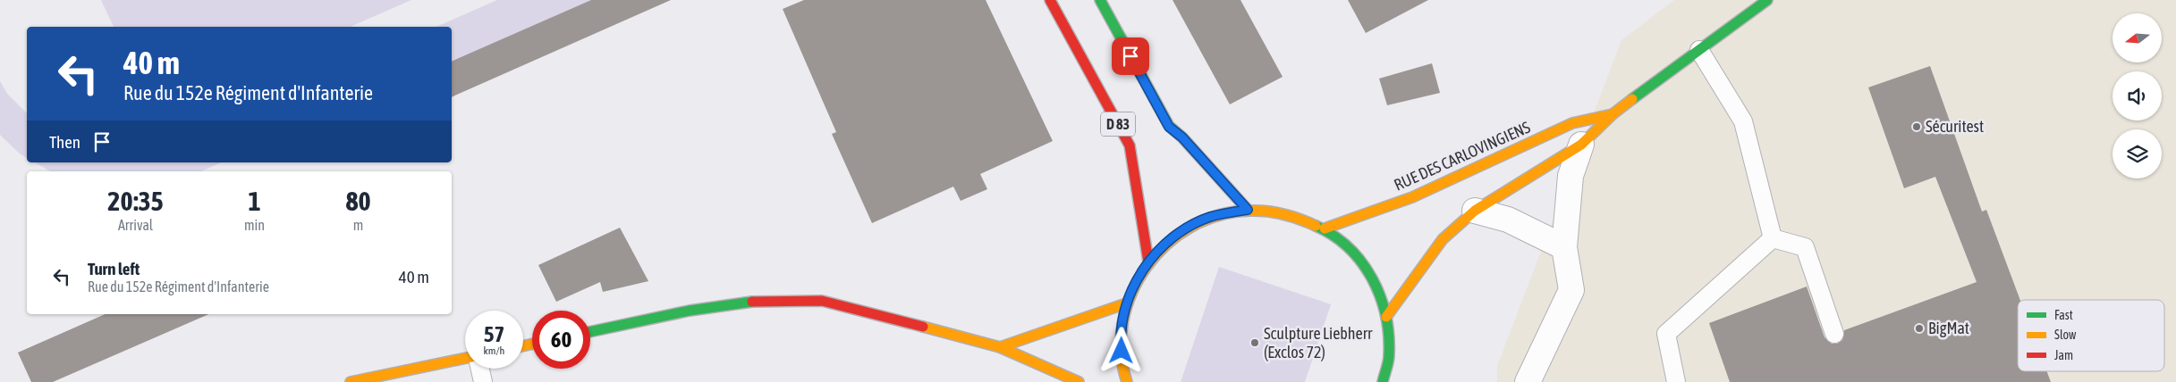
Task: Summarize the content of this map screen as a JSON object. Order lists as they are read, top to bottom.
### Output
{
  "streets": {
    "street": ["D 83", "RUE DES CARLOVINGIENS"]
  },
  "places": ["Sécuritest", "BigMat", "Sculpture Liebherr (Exclos 72)"],
  "legend": ["Fast", "Slow", "Jam"],
  "north": "left",
  "page": {
    "turn": ["40 m", "Rue du 152e Régiment d'Infanterie"],
    "then": "Then",
    "eta": [
      "20:35",
      "Arrival",
      "1",
      "min",
      "80",
      "m"
    ],
    "list": [
      {
        "name": "Turn left",
        "note": "Rue du 152e Régiment d'Infanterie",
        "value": "40 m"
      }
    ],
    "speed": "57 km/h",
    "limit": "60"
  }
}
